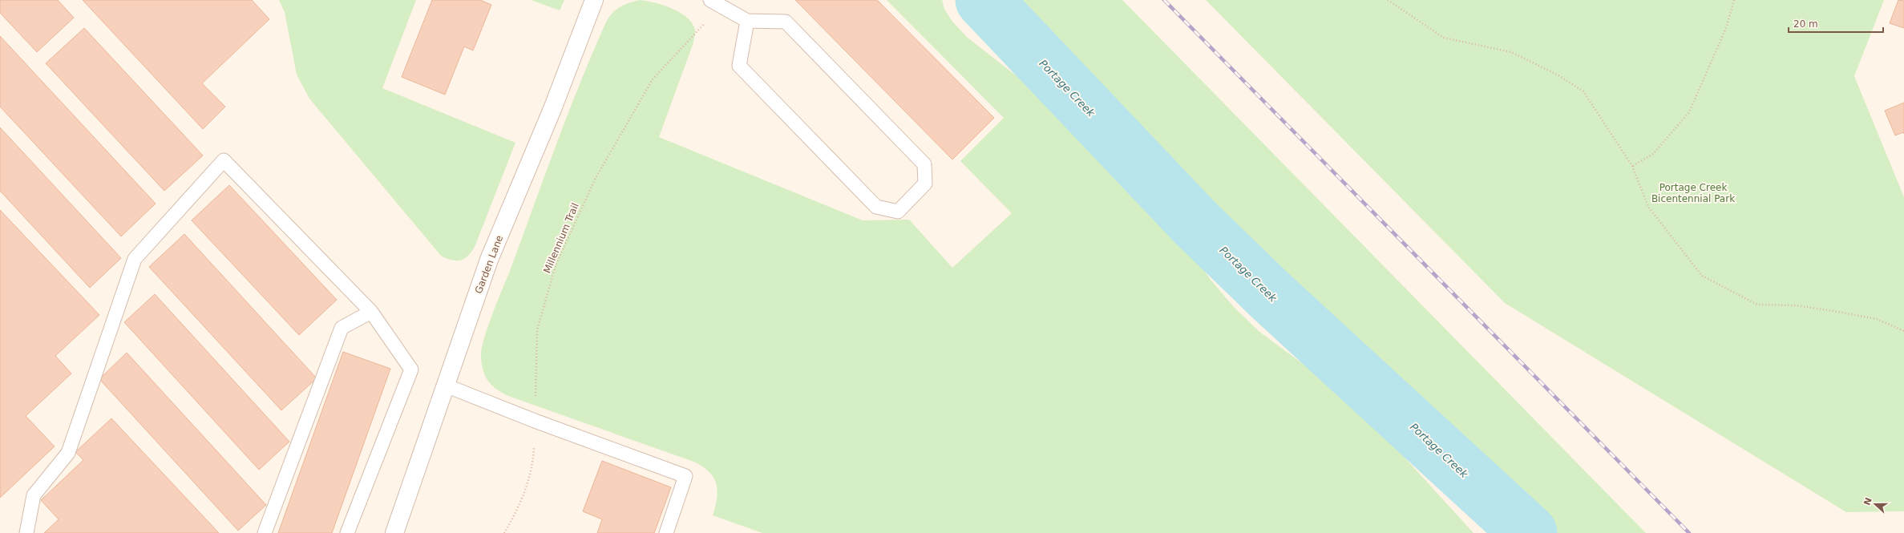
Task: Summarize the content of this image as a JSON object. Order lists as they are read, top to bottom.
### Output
{
  "streets": {
    "street": ["Garden Lane"],
    "path": ["Millennium Trail"]
  },
  "water": ["Portage Creek"],
  "parks": ["Portage Creek Bicentennial Park"],
  "scale_bar": "20 m",
  "north": "left"
}
